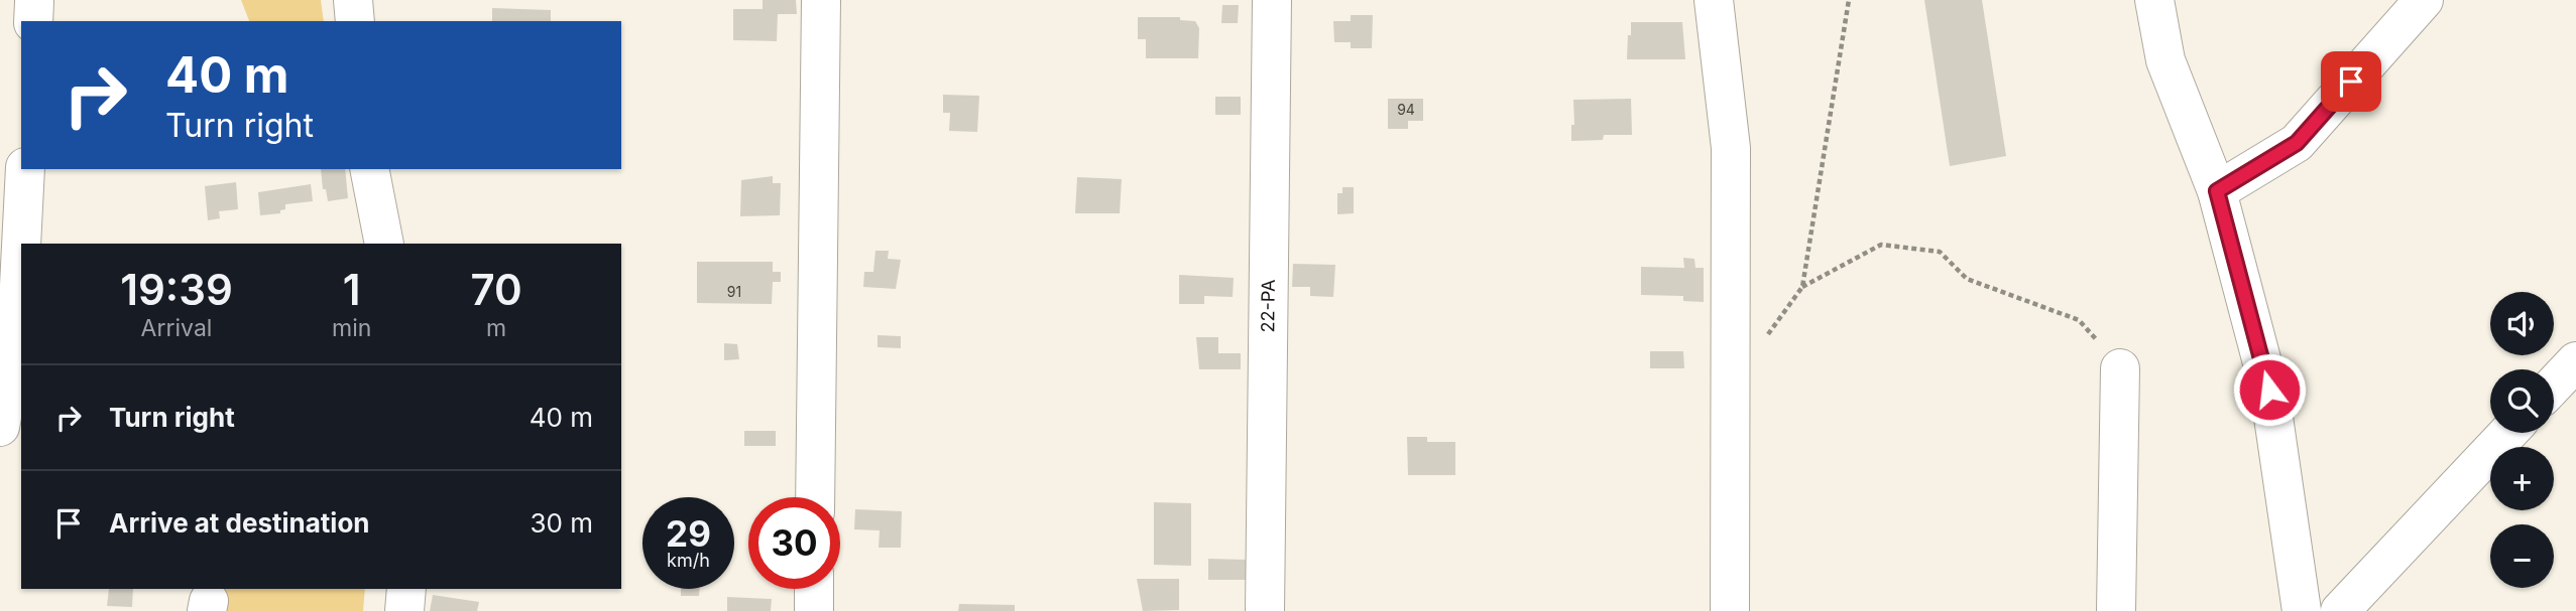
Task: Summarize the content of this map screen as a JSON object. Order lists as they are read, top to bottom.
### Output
{
  "streets": {
    "street": ["22-РА"]
  },
  "house_numbers": ["94", "91"],
  "page": {
    "turn": ["40 m", "Turn right"],
    "eta": [
      "19:39",
      "Arrival",
      "1",
      "min",
      "70",
      "m"
    ],
    "map_buttons": ["+", "−"],
    "list": [
      {
        "name": "Turn right",
        "value": "40 m"
      },
      {
        "name": "Arrive at destination",
        "value": "30 m"
      }
    ],
    "speed": "29 km/h",
    "limit": "30"
  }
}
